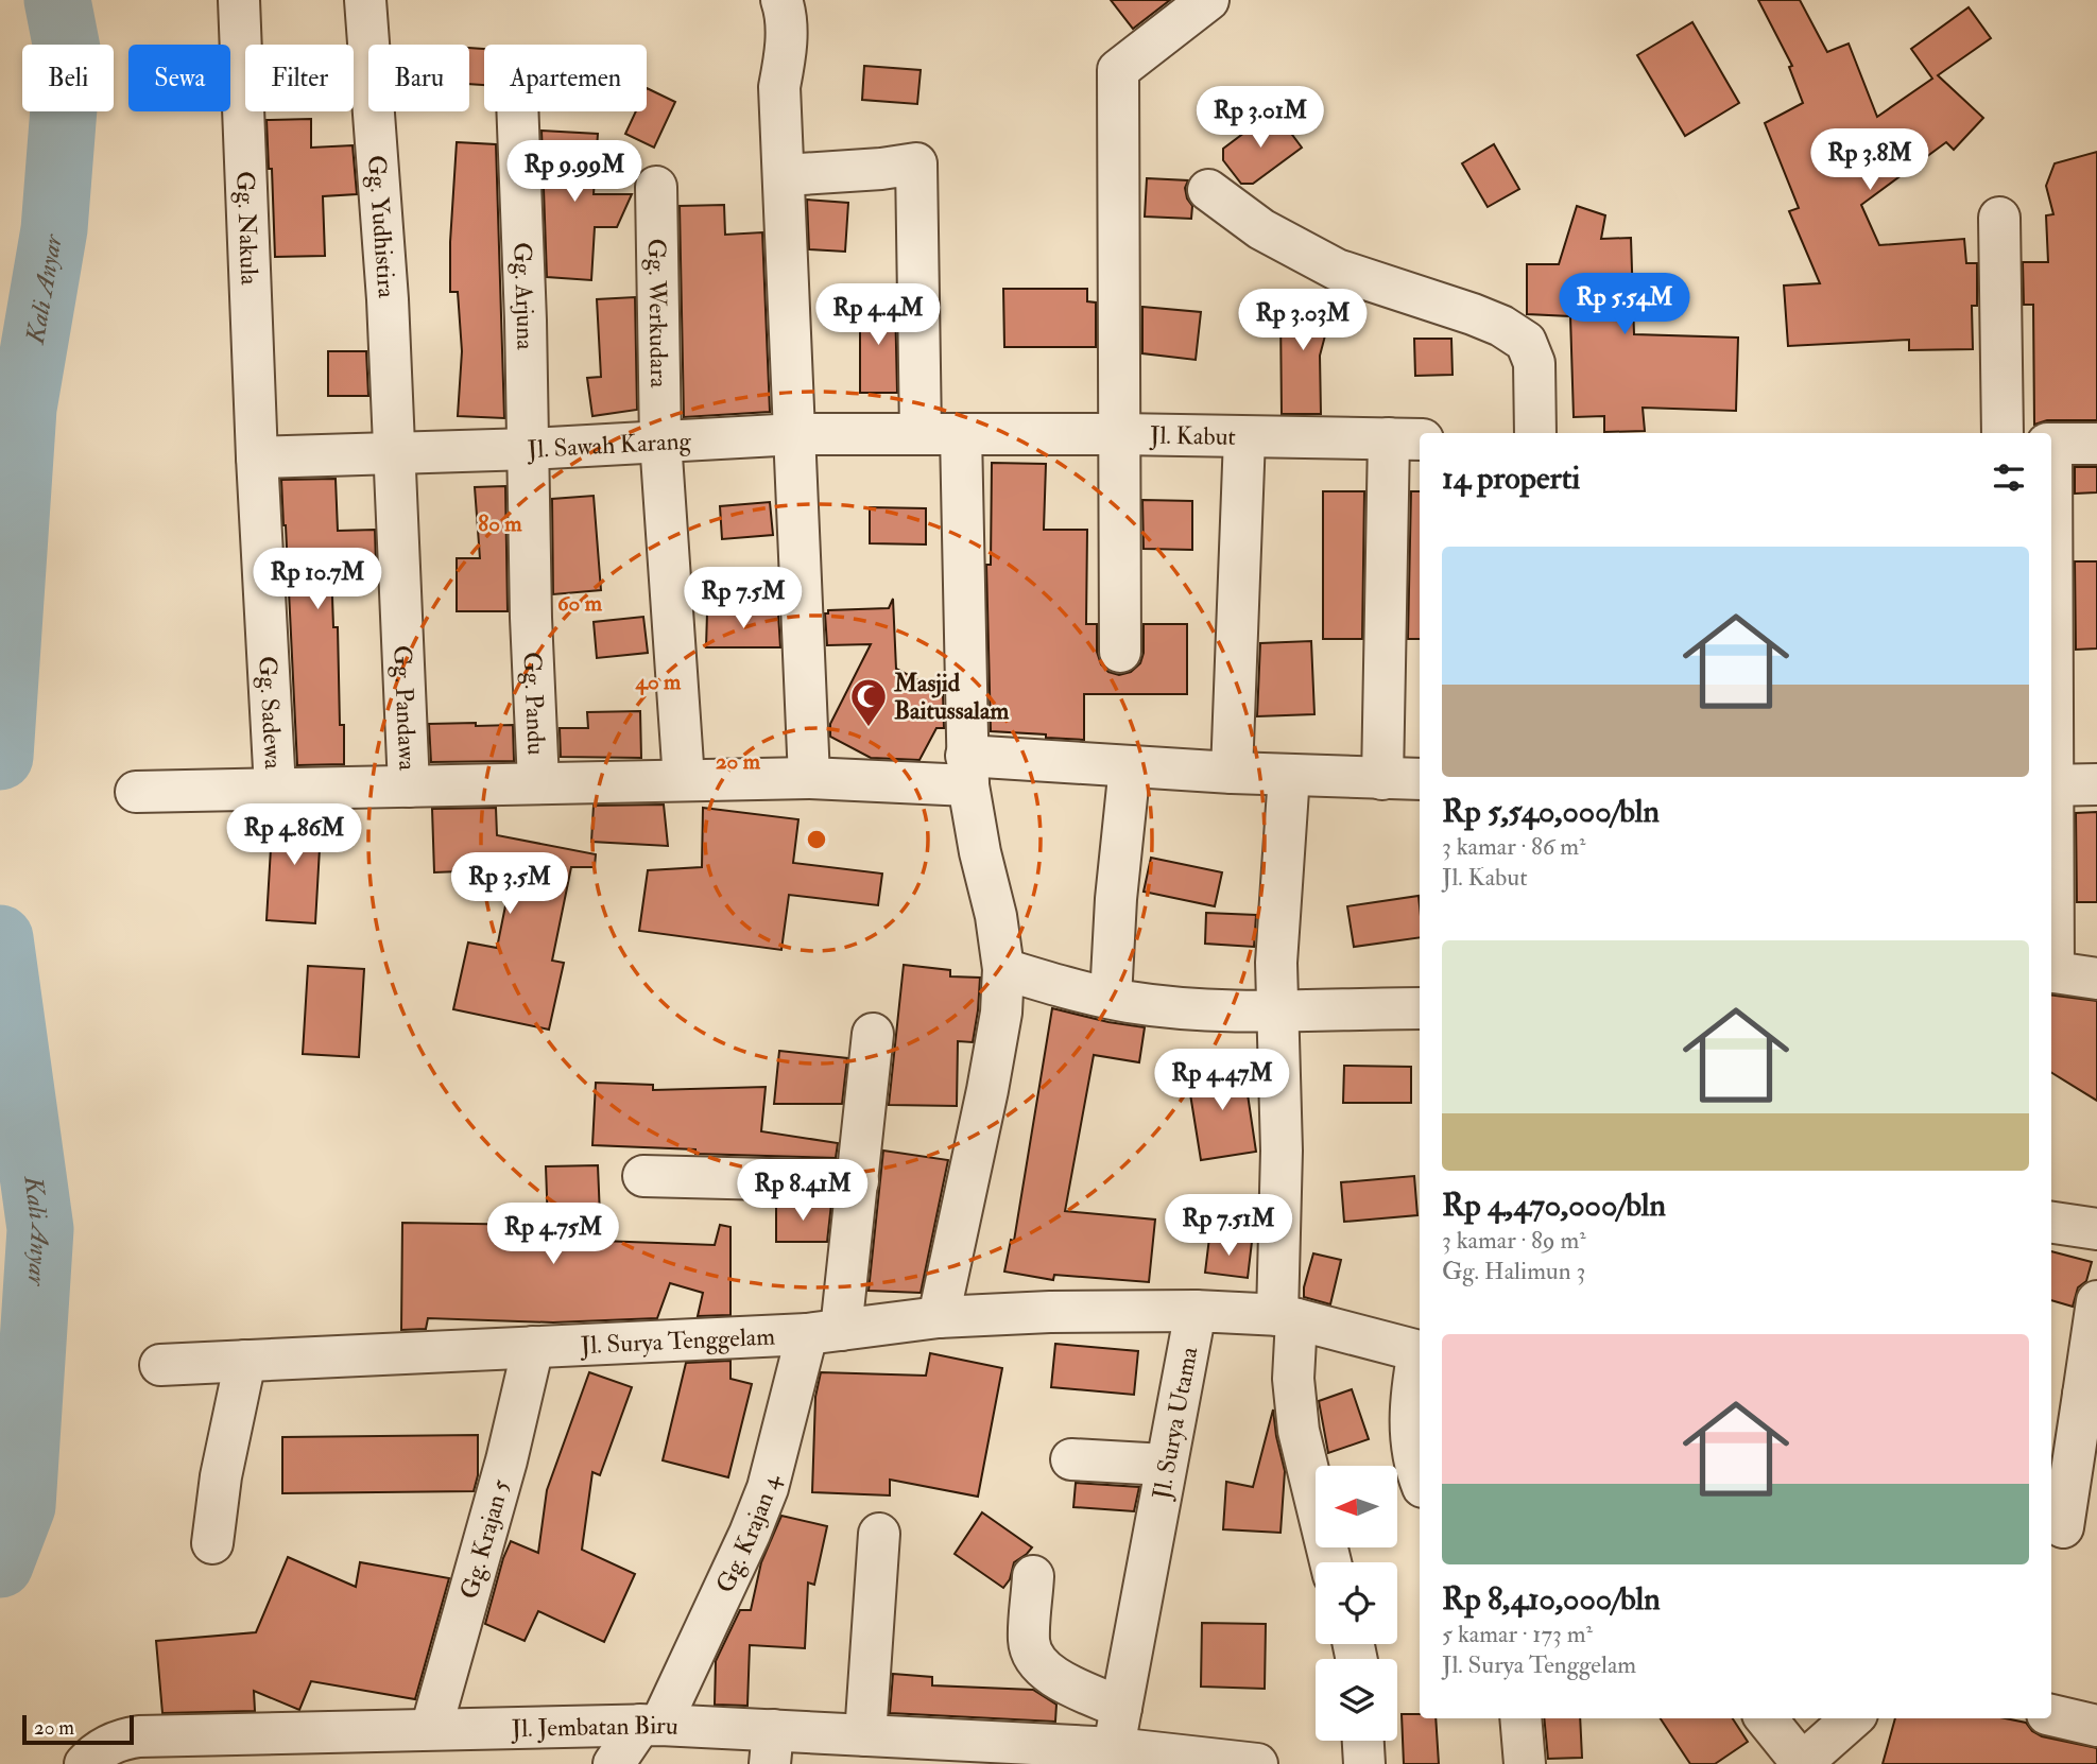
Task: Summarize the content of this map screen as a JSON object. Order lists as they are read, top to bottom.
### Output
{
  "streets": {
    "street": [
      "Gg. Yudhistira",
      "Gg. Nakula",
      "Gg. Arjuna",
      "Gg. Werkudara",
      "Jl. Kabut",
      "Jl. Sawah Karang",
      "Gg. Pandu",
      "Gg. Pandawa",
      "Gg. Sadewa",
      "Jl. Surya Tenggelam",
      "Jl. Surya Utama",
      "Gg. Krajan 4",
      "Gg. Krajan 5",
      "Jl. Jembatan Biru"
    ]
  },
  "crossings": [
    ["Gg. Yudhistira", "Jl. Sawah Karang"],
    ["Gg. Yudhistira", "Gg. Pandawa"],
    ["Gg. Nakula", "Jl. Sawah Karang"],
    ["Gg. Nakula", "Gg. Sadewa"],
    ["Gg. Arjuna", "Jl. Sawah Karang"],
    ["Gg. Arjuna", "Gg. Pandu"],
    ["Gg. Werkudara", "Jl. Sawah Karang"],
    ["Jl. Kabut", "Jl. Sawah Karang"],
    ["Jl. Sawah Karang", "Gg. Pandu"],
    ["Jl. Sawah Karang", "Gg. Pandawa"],
    ["Jl. Sawah Karang", "Gg. Sadewa"],
    ["Jl. Surya Tenggelam", "Jl. Surya Utama"],
    ["Jl. Surya Tenggelam", "Gg. Krajan 4"],
    ["Jl. Surya Tenggelam", "Gg. Krajan 5"],
    ["Jl. Surya Utama", "Jl. Jembatan Biru"],
    ["Gg. Krajan 4", "Jl. Jembatan Biru"],
    ["Gg. Krajan 5", "Jl. Jembatan Biru"]
  ],
  "water": ["Kali Anyar"],
  "places": {
    "mosque": ["Masjid Baitussalam"]
  },
  "scale_bar": "20 m",
  "north": "left",
  "page": {
    "chip": [
      "Beli",
      "Sewa",
      "Filter",
      "Baru",
      "Apartemen"
    ],
    "price": [
      "Rp 3.01M",
      "Rp 3.8M",
      "Rp 9.99M",
      "Rp 5.54M",
      "Rp 4.4M",
      "Rp 3.03M",
      "Rp 10.7M",
      "Rp 7.5M",
      "Rp 4.86M",
      "Rp 3.5M",
      "Rp 4.47M",
      "Rp 8.41M",
      "Rp 7.51M",
      "Rp 4.75M"
    ],
    "heading": "14 properti",
    "list": [
      {
        "name": "Rp 5,540,000/bln",
        "note": "3 kamar · 86 m² · Jl. Kabut"
      },
      {
        "name": "Rp 4,470,000/bln",
        "note": "3 kamar · 89 m² · Gg. Halimun 3"
      },
      {
        "name": "Rp 8,410,000/bln",
        "note": "5 kamar · 173 m² · Jl. Surya Tenggelam"
      }
    ],
    "scale": "20 m"
  },
  "rings": [
    "80 m",
    "60 m",
    "40 m",
    "20 m"
  ]
}
